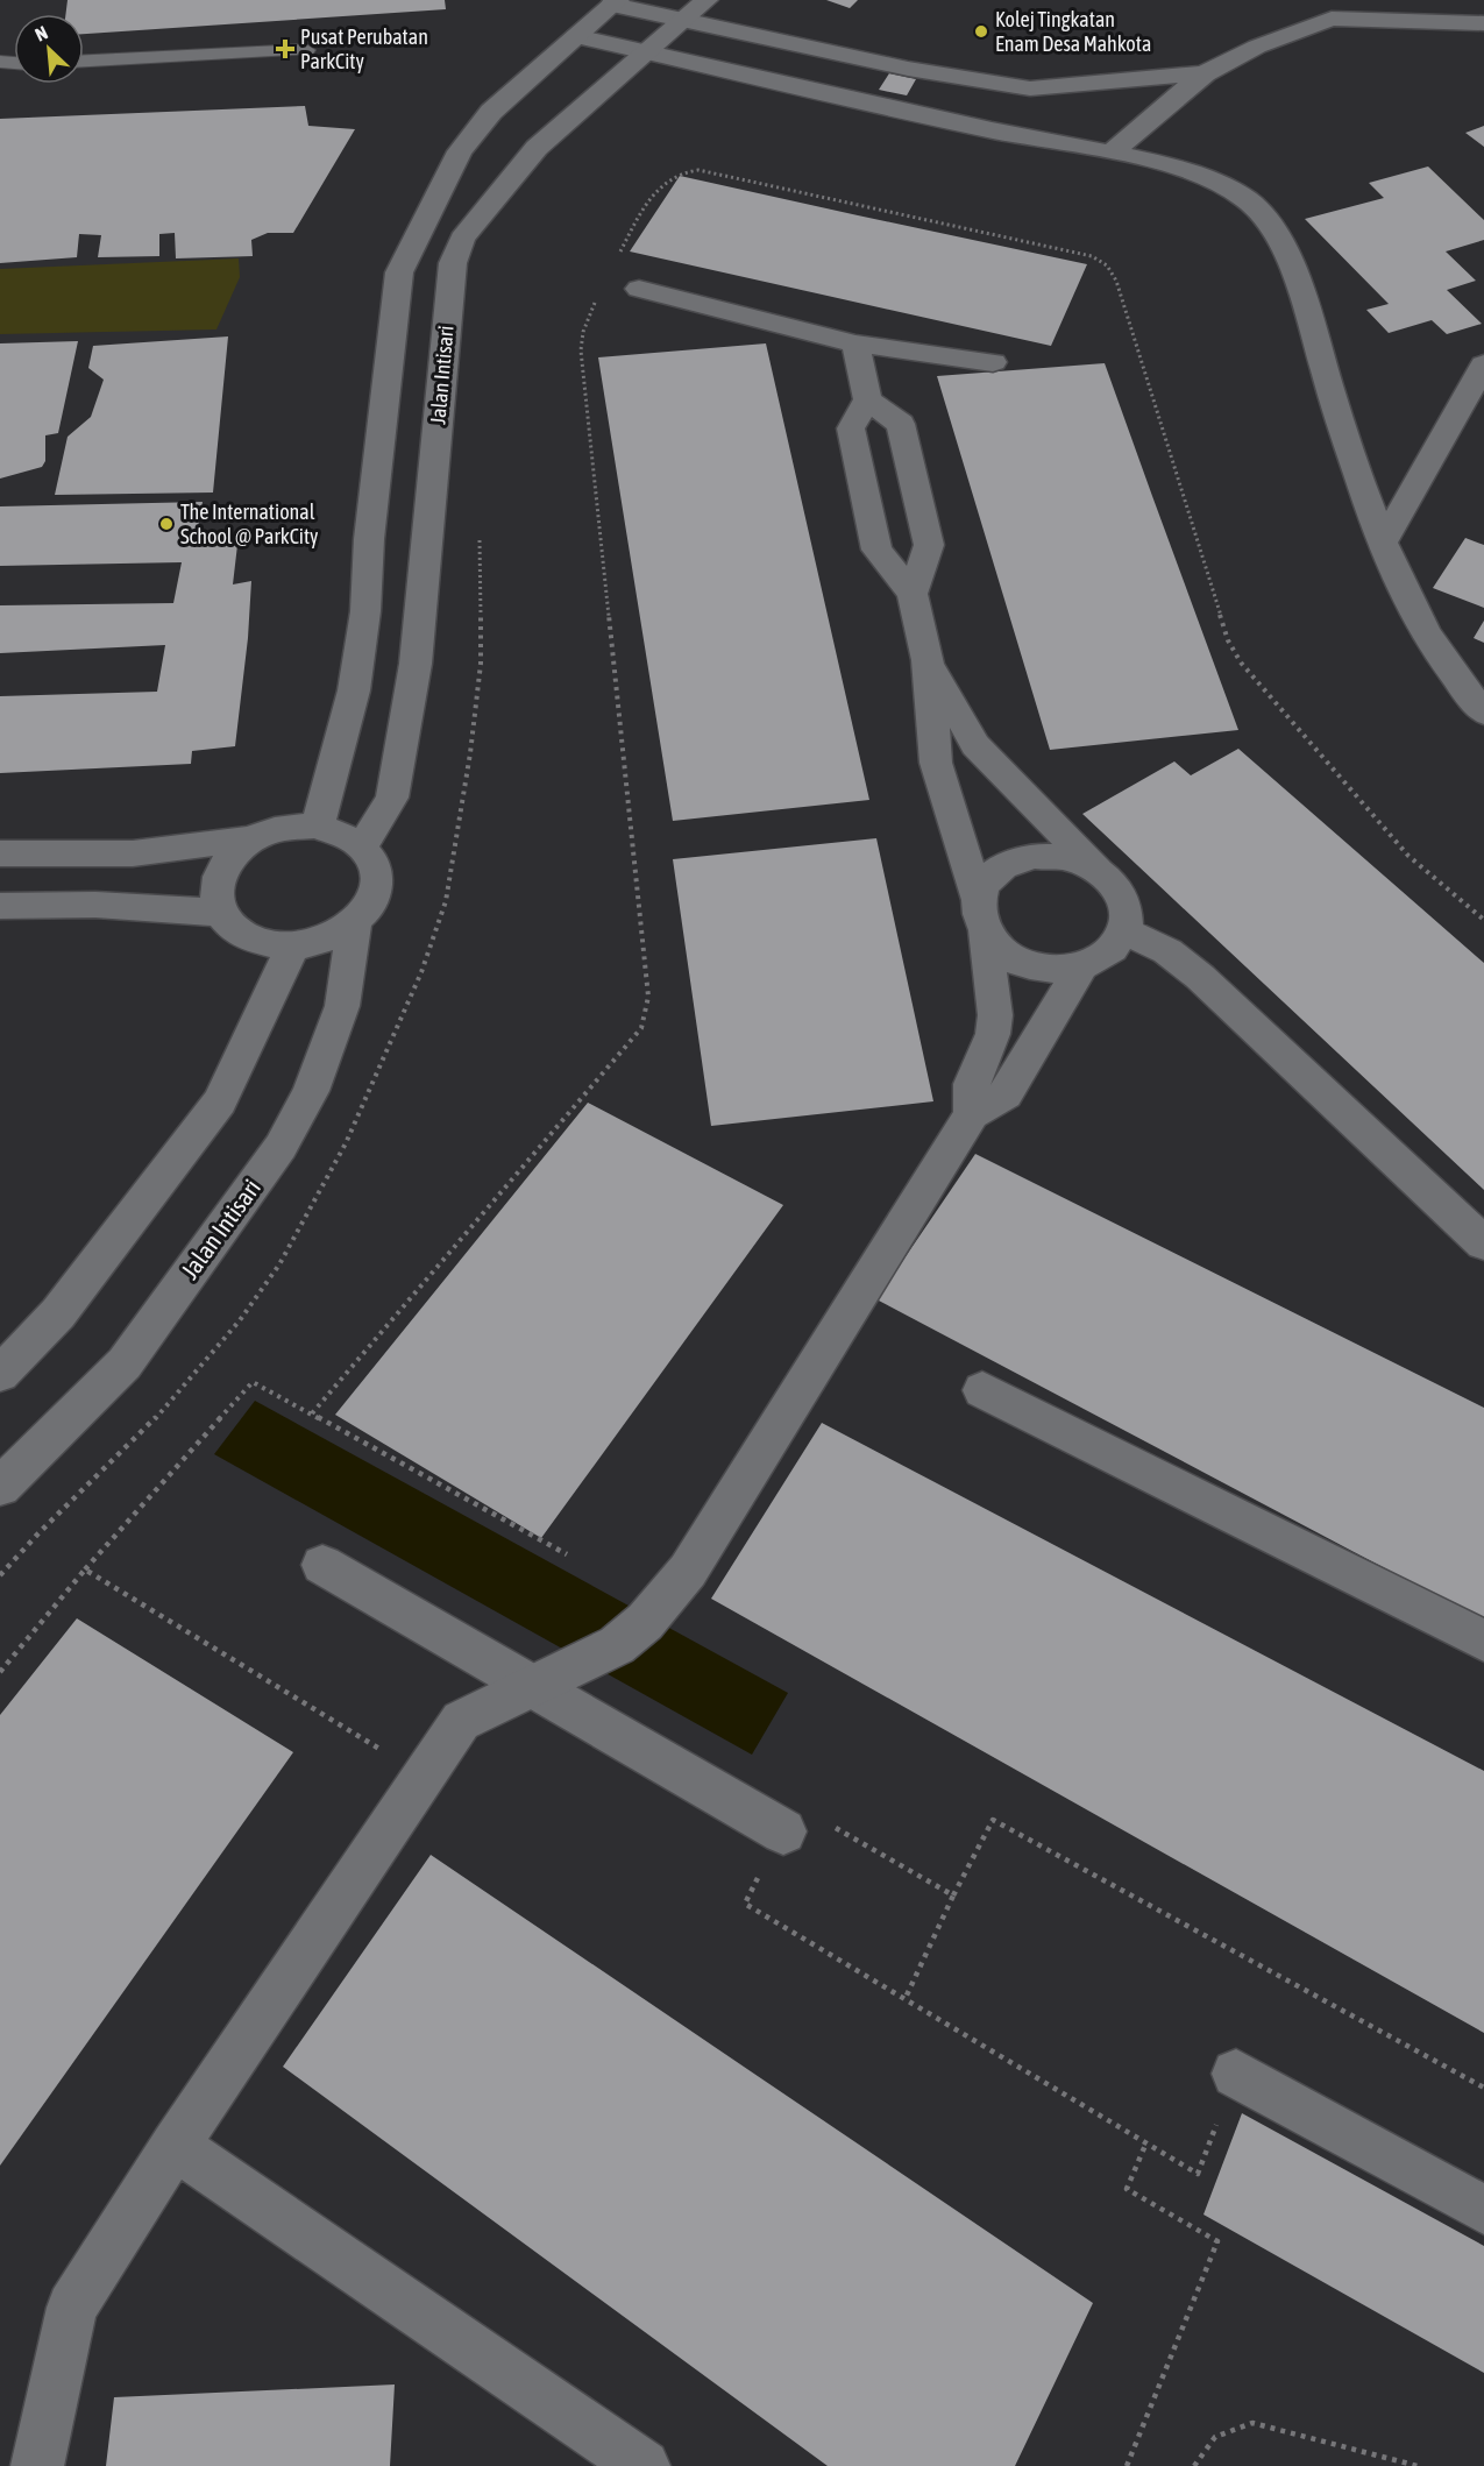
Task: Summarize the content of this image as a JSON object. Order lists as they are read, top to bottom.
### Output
{
  "streets": {
    "street": ["Jalan Intisari"]
  },
  "places": {
    "other": ["Kolej Tingkatan Enam Desa Mahkota", "The International School @ ParkCity"],
    "health": ["Pusat Perubatan ParkCity"]
  },
  "north": "top left"
}
